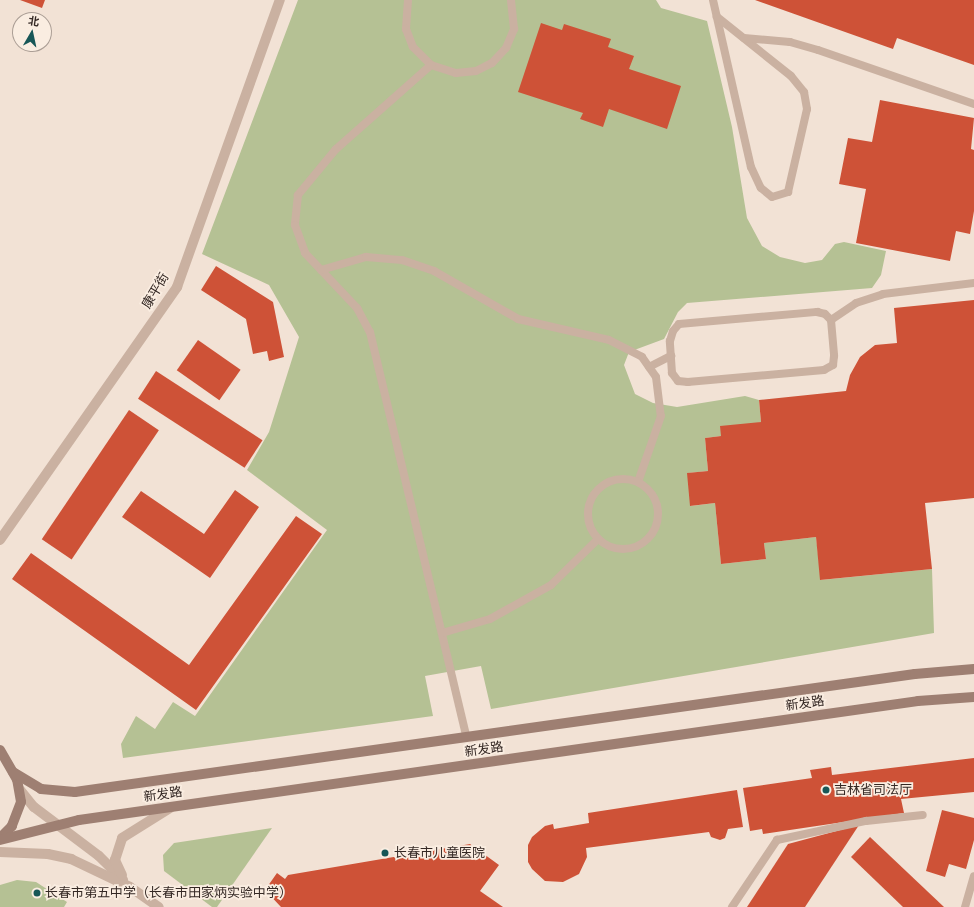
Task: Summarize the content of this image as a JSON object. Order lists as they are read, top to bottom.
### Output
{
  "streets": {
    "main road": ["新发路"],
    "street": ["康平街"]
  },
  "places": ["吉林省司法厅", "长春市儿童医院", "长春市第五中学（长春市田家炳实验中学）"],
  "north": "top"
}
